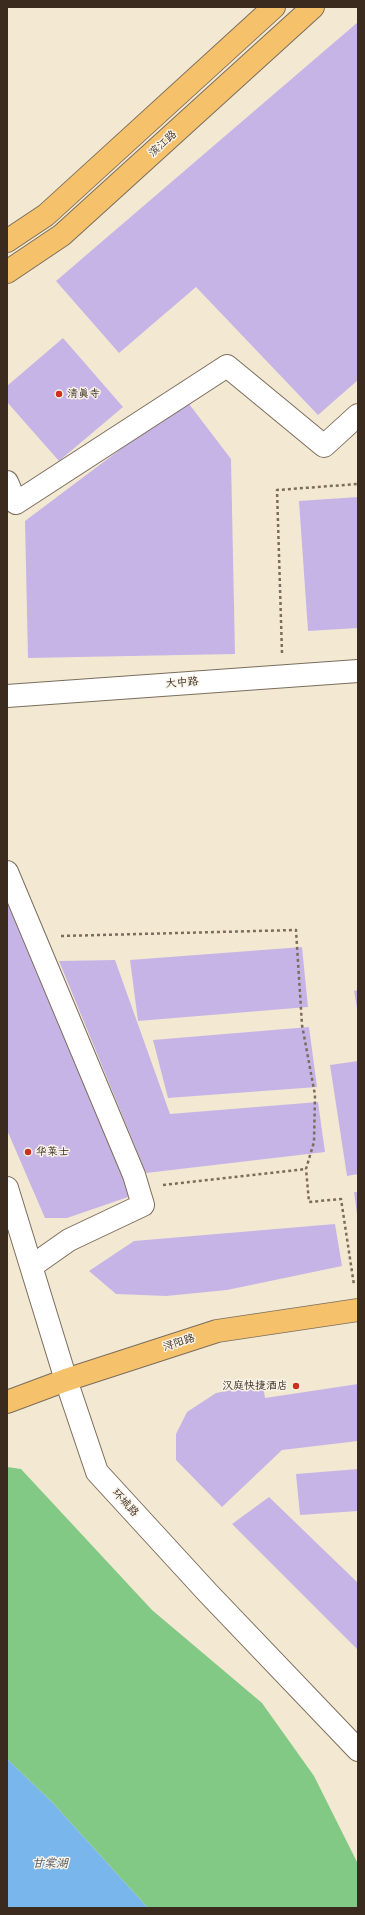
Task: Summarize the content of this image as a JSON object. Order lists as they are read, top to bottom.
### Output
{
  "streets": {
    "main road": ["滨江路", "浔阳路"],
    "street": ["大中路", "环城路"]
  },
  "crossings": [
    ["浔阳路", "环城路"]
  ],
  "water": ["甘棠湖"],
  "places": ["清真寺", "华莱士", "汉庭快捷酒店"]
}
